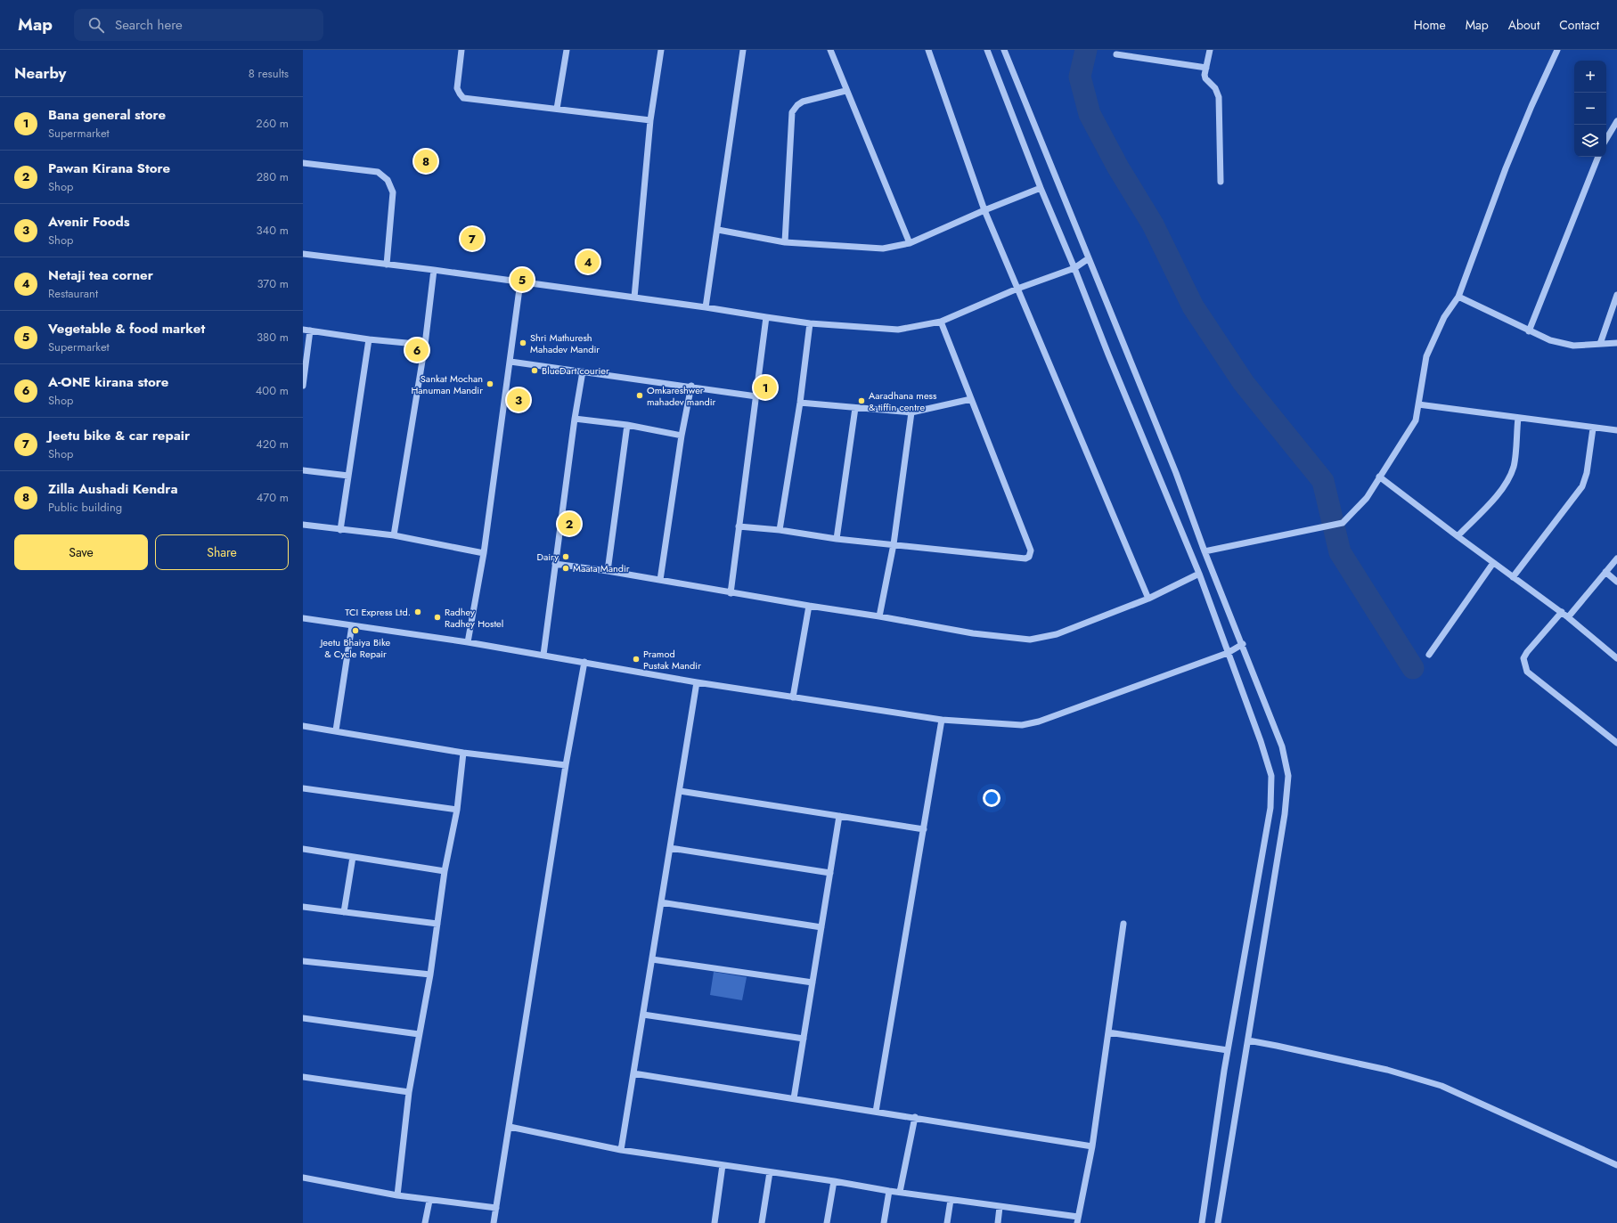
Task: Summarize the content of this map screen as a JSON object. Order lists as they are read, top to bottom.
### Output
{
  "places": [
    "Shri Mathuresh Mahadev Mandir",
    "BlueDart courier",
    "Sankat Mochan Hanuman Mandir",
    "Omkareshwer mahadev mandir",
    "Aaradhana mess & tiffin centre",
    "Dairy",
    "Maata Mandir",
    "TCI Express Ltd.",
    "Radhey Radhey Hostel",
    "Jeetu Bhaiya Bike & Cycle Repair",
    "Pramod Pustak Mandir"
  ],
  "page": {
    "header": "Map",
    "search": "Search here",
    "nav": [
      "Home",
      "Map",
      "About",
      "Contact"
    ],
    "heading": ["Nearby", "8 results"],
    "map_buttons": ["+", "−"],
    "list": [
      {
        "mark": "1",
        "name": "Bana general store",
        "note": "Supermarket",
        "value": "260 m"
      },
      {
        "mark": "2",
        "name": "Pawan Kirana Store",
        "note": "Shop",
        "value": "280 m"
      },
      {
        "mark": "3",
        "name": "Avenir Foods",
        "note": "Shop",
        "value": "340 m"
      },
      {
        "mark": "4",
        "name": "Netaji tea corner",
        "note": "Restaurant",
        "value": "370 m"
      },
      {
        "mark": "5",
        "name": "Vegetable & food market",
        "note": "Supermarket",
        "value": "380 m"
      },
      {
        "mark": "6",
        "name": "A-ONE kirana store",
        "note": "Shop",
        "value": "400 m"
      },
      {
        "mark": "7",
        "name": "Jeetu bike & car repair",
        "note": "Shop",
        "value": "420 m"
      },
      {
        "mark": "8",
        "name": "Zilla Aushadi Kendra",
        "note": "Public building",
        "value": "470 m"
      }
    ],
    "pins": [
      "8",
      "7",
      "4",
      "5",
      "6",
      "1",
      "3",
      "2"
    ],
    "buttons": ["Save", "Share"]
  }
}
